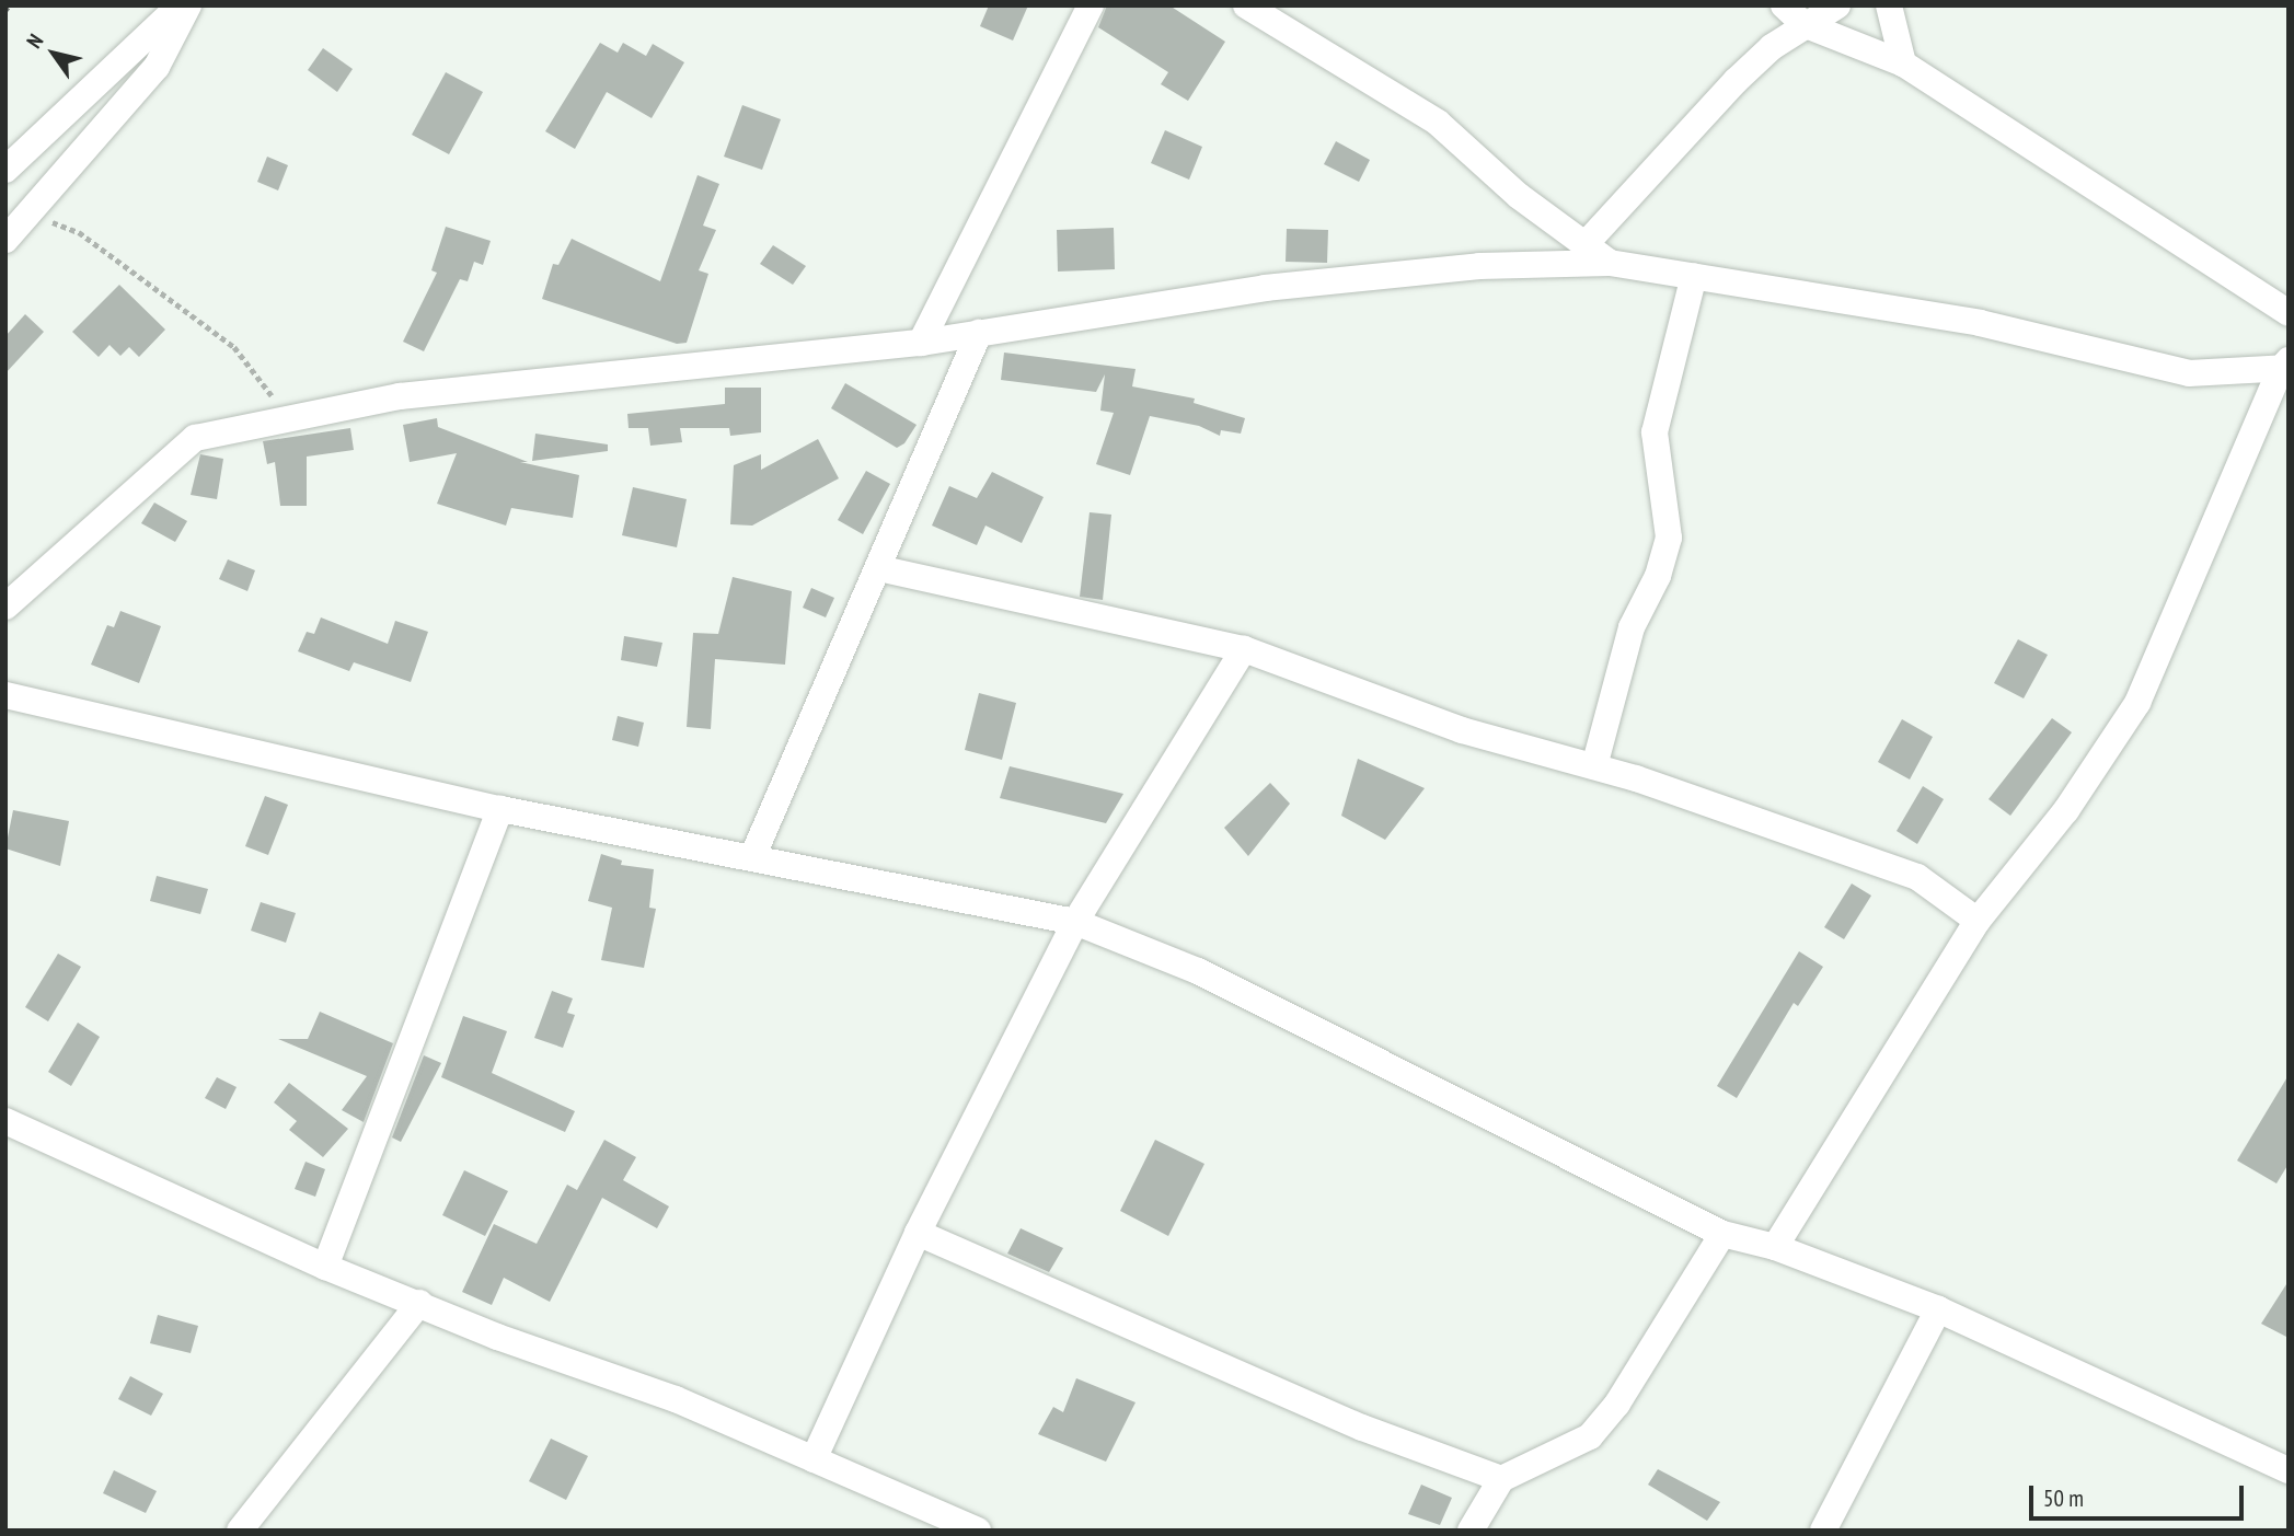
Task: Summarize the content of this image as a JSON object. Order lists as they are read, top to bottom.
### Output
{
  "scale_bar": "50 m",
  "north": "top left"
}
